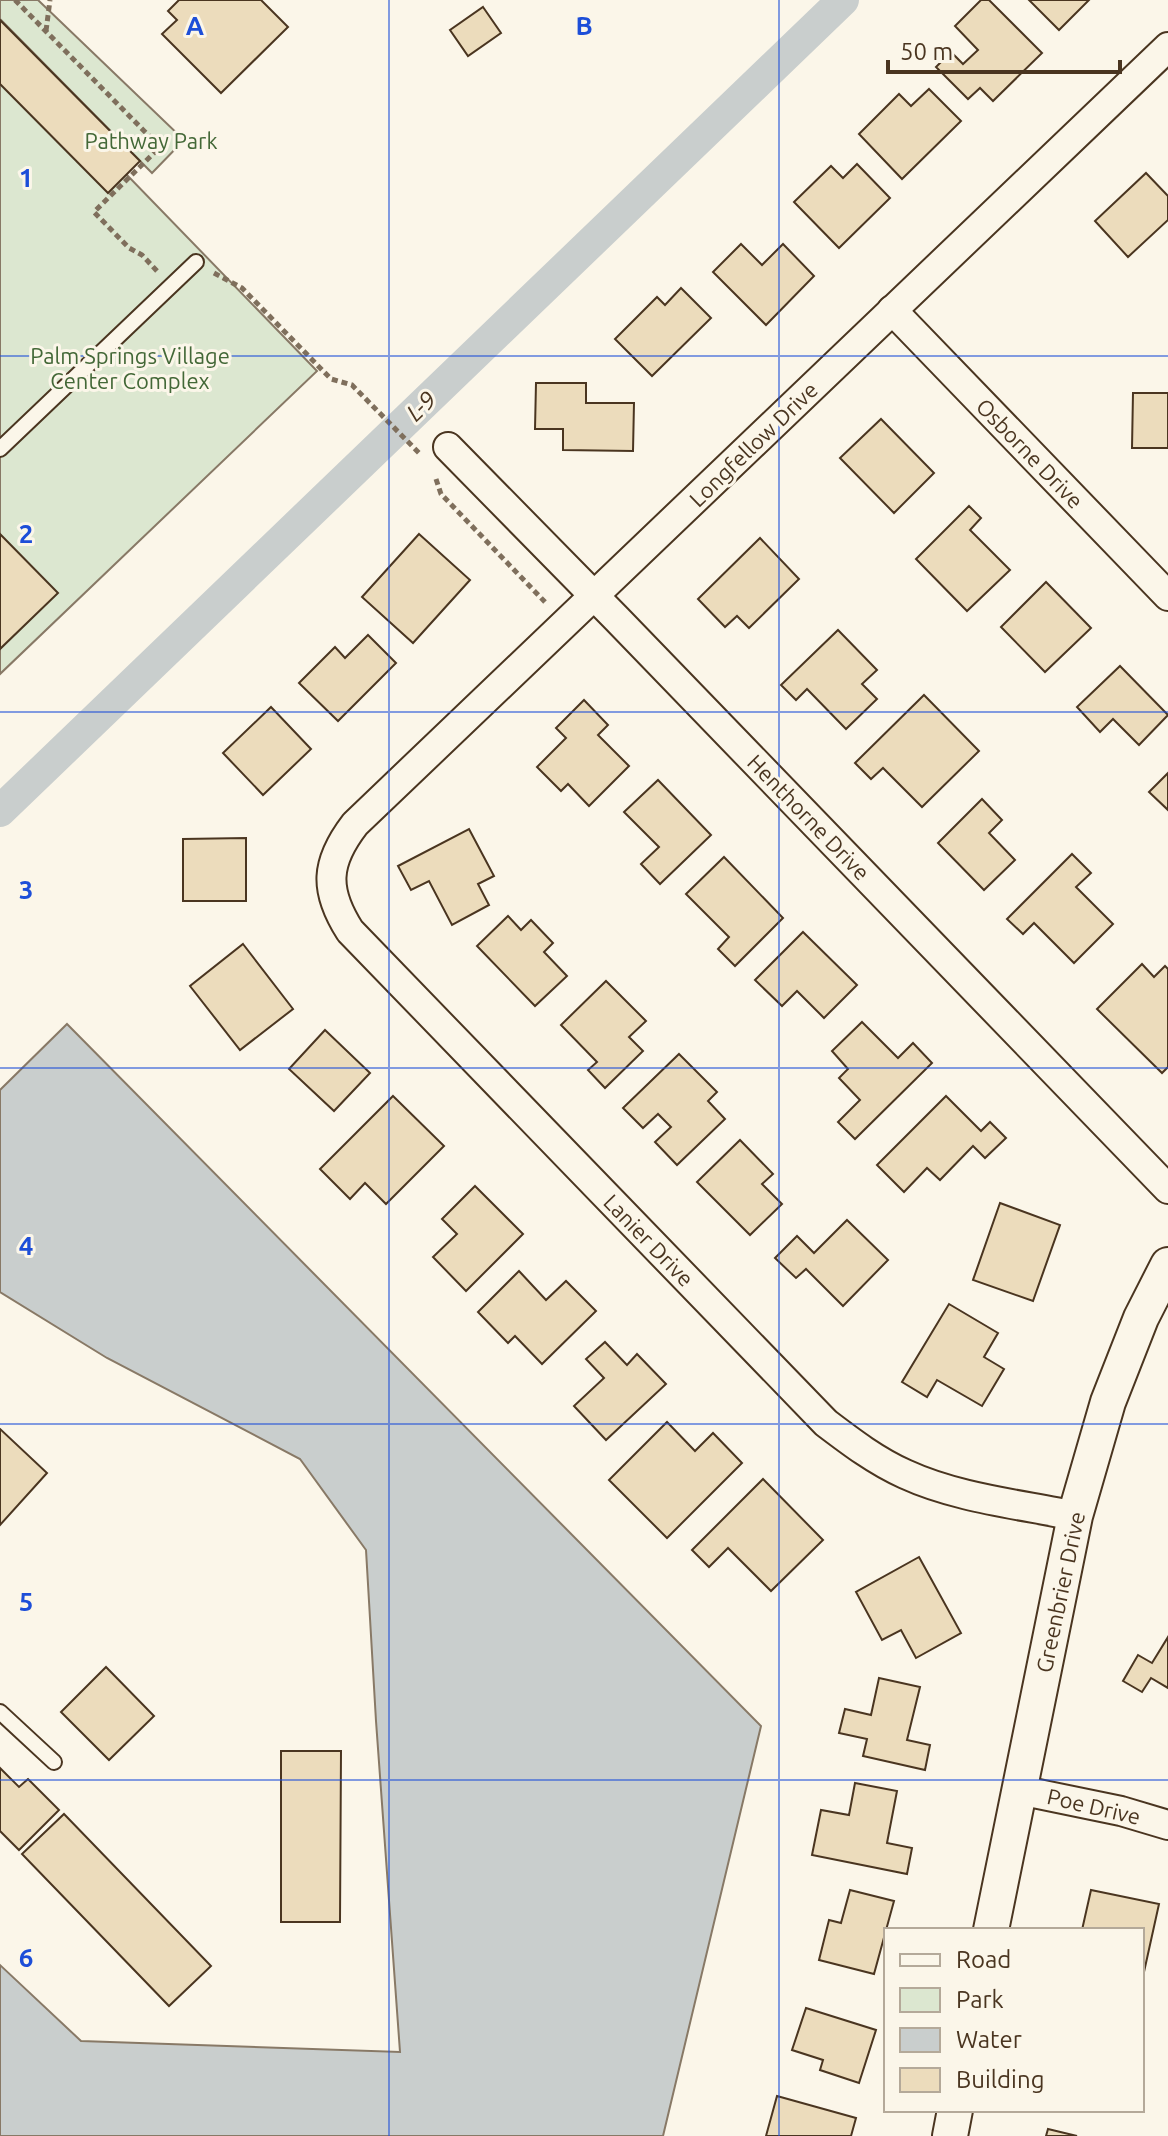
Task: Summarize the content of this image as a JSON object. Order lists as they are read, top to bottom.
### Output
{
  "streets": {
    "street": [
      "Longfellow Drive",
      "Osborne Drive",
      "Henthorne Drive",
      "Lanier Drive",
      "Greenbrier Drive",
      "Poe Drive"
    ]
  },
  "crossings": [
    ["Longfellow Drive", "Osborne Drive"],
    ["Longfellow Drive", "Henthorne Drive"],
    ["Longfellow Drive", "Lanier Drive"],
    ["Lanier Drive", "Greenbrier Drive"],
    ["Greenbrier Drive", "Poe Drive"]
  ],
  "water": ["L-9"],
  "parks": ["Pathway Park", "Palm Springs Village Center Complex"],
  "legend": [
    "Road",
    "Park",
    "Water",
    "Building"
  ],
  "scale_bar": "50 m",
  "grid": {
    "columns": ["A", "B"],
    "rows": [
      "1",
      "2",
      "3",
      "4",
      "5",
      "6"
    ]
  }
}
